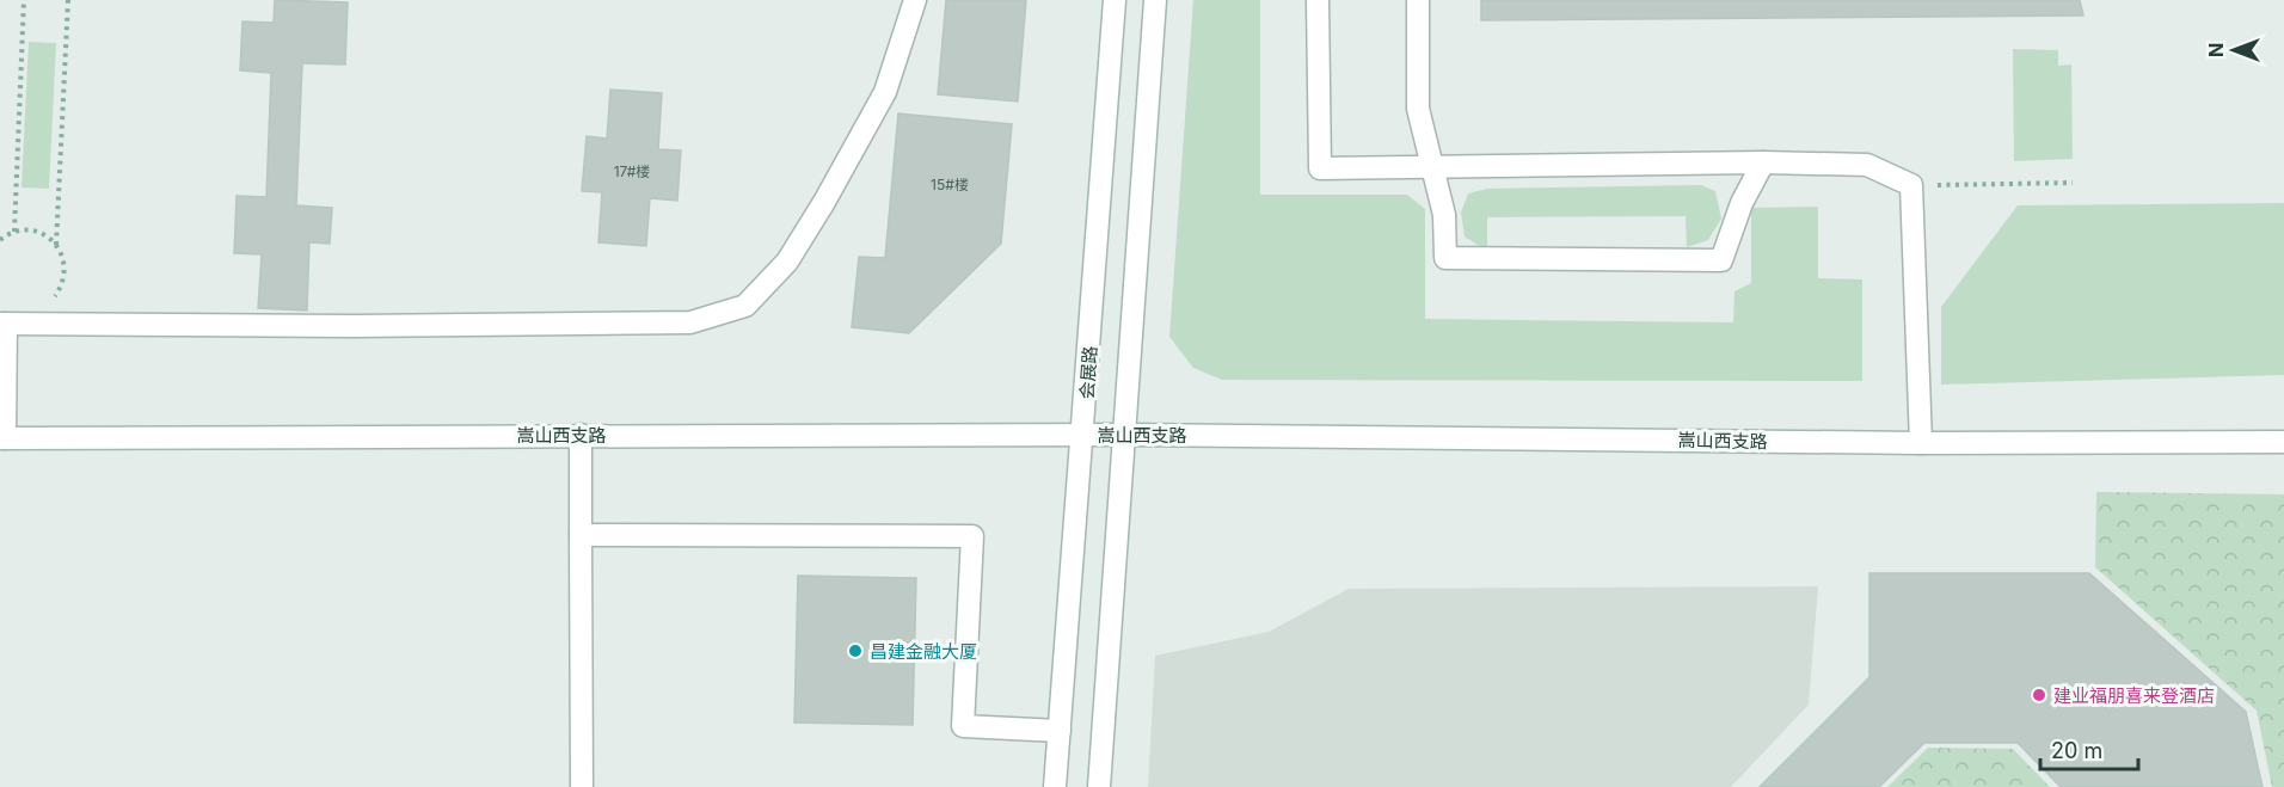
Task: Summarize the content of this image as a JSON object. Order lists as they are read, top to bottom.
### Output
{
  "streets": {
    "street": ["会展路", "嵩山西支路"]
  },
  "crossings": [
    ["会展路", "嵩山西支路"]
  ],
  "places": ["昌建金融大厦", "建业福朋喜来登酒店"],
  "house_numbers": ["17#楼", "15#楼"],
  "scale_bar": "20 m",
  "north": "left"
}
